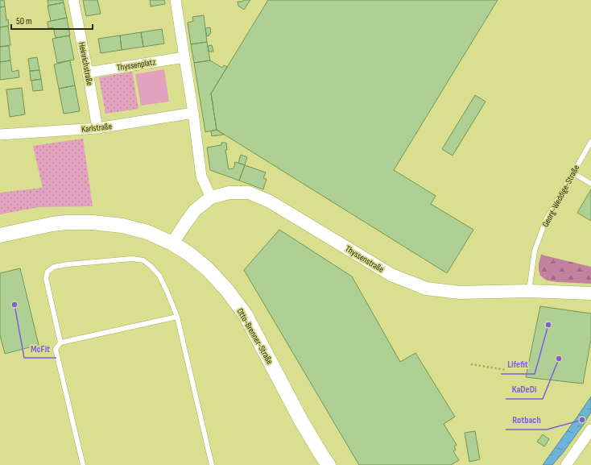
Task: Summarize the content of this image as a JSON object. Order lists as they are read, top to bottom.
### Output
{
  "streets": {
    "main road": ["Otto-Brenner-Straße"],
    "street": [
      "Heinrichstraße",
      "Thyssenplatz",
      "Karlstraße",
      "Thyssenstraße"
    ],
    "lane": ["Georg-Weddige-Straße"]
  },
  "crossings": [
    ["Heinrichstraße", "Thyssenplatz"],
    ["Heinrichstraße", "Karlstraße"],
    ["Georg-Weddige-Straße", "Thyssenstraße"],
    ["Thyssenstraße", "Otto-Brenner-Straße"]
  ],
  "places": [
    "McFit",
    "Lifefit",
    "KaDeDi",
    "Rotbach"
  ],
  "scale_bar": "50 m"
}
